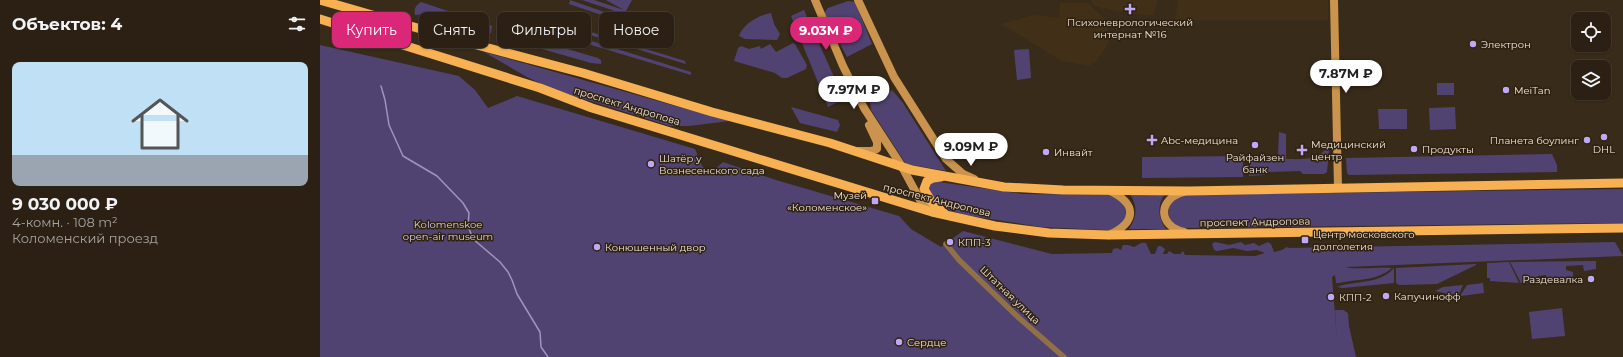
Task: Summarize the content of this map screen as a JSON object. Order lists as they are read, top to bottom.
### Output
{
  "streets": {
    "main road": ["проспект Андропова"],
    "street": ["Штатная улица"]
  },
  "parks": ["Kolomenskoe open-air museum"],
  "places": {
    "health": ["Психоневрологический интернат №16", "Abc-медицина", "Медицинский центр"],
    "other": [
      "Электрон",
      "MeiTan",
      "DHL",
      "Планета боулинг",
      "Райфайзен банк",
      "Продукты",
      "Инвайт",
      "Шатёр у Вознесенского сада",
      "КПП-3",
      "Конюшенный двор",
      "Раздевалка",
      "Капучинофф",
      "КПП-2",
      "Сердце"
    ],
    "transit": ["Музей «Коломенское»", "Центр московского долголетия"]
  },
  "page": {
    "heading": "Объектов: 4",
    "chip": [
      "Купить",
      "Снять",
      "Фильтры",
      "Новое"
    ],
    "price": [
      "9.03M ₽",
      "7.87M ₽",
      "7.97M ₽",
      "9.09M ₽"
    ],
    "list": [
      {
        "name": "9 030 000 ₽",
        "note": "4-комн. · 108 m² · Коломенский проезд"
      }
    ]
  }
}
